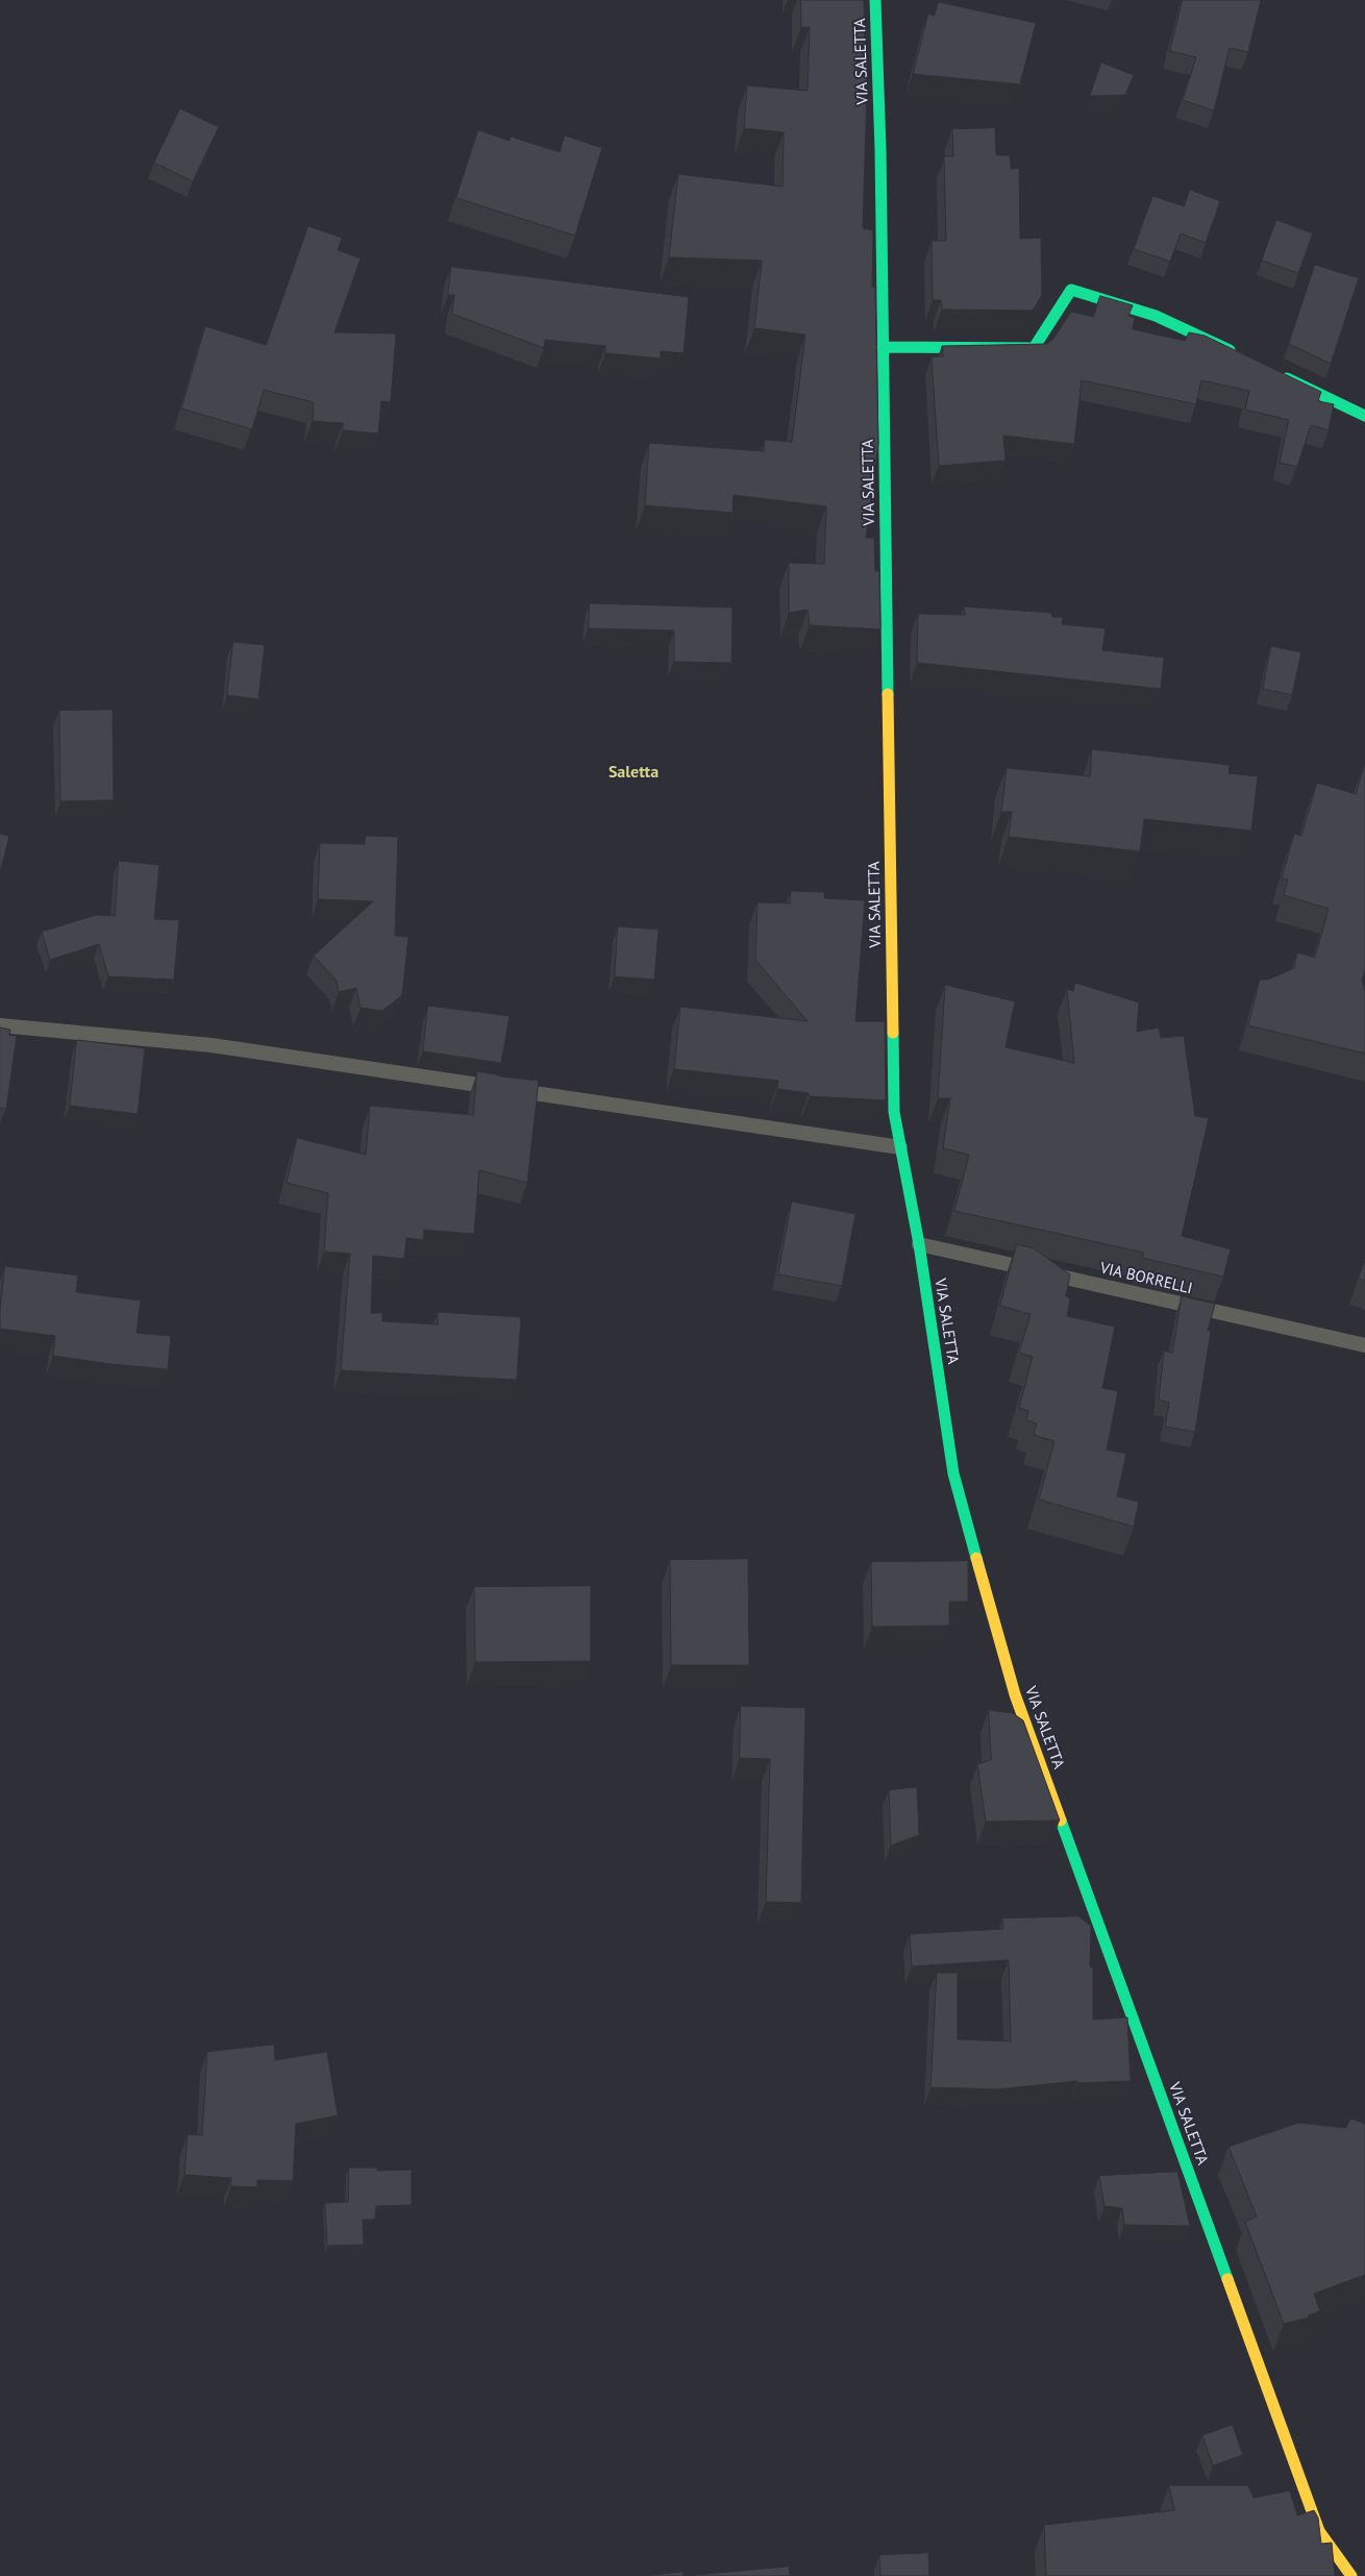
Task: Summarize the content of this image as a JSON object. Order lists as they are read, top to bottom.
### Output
{
  "streets": {
    "street": ["VIA SALETTA"],
    "lane": ["VIA BORRELLI"]
  },
  "crossings": [
    ["VIA SALETTA", "VIA BORRELLI"]
  ],
  "districts": ["Saletta"]
}
